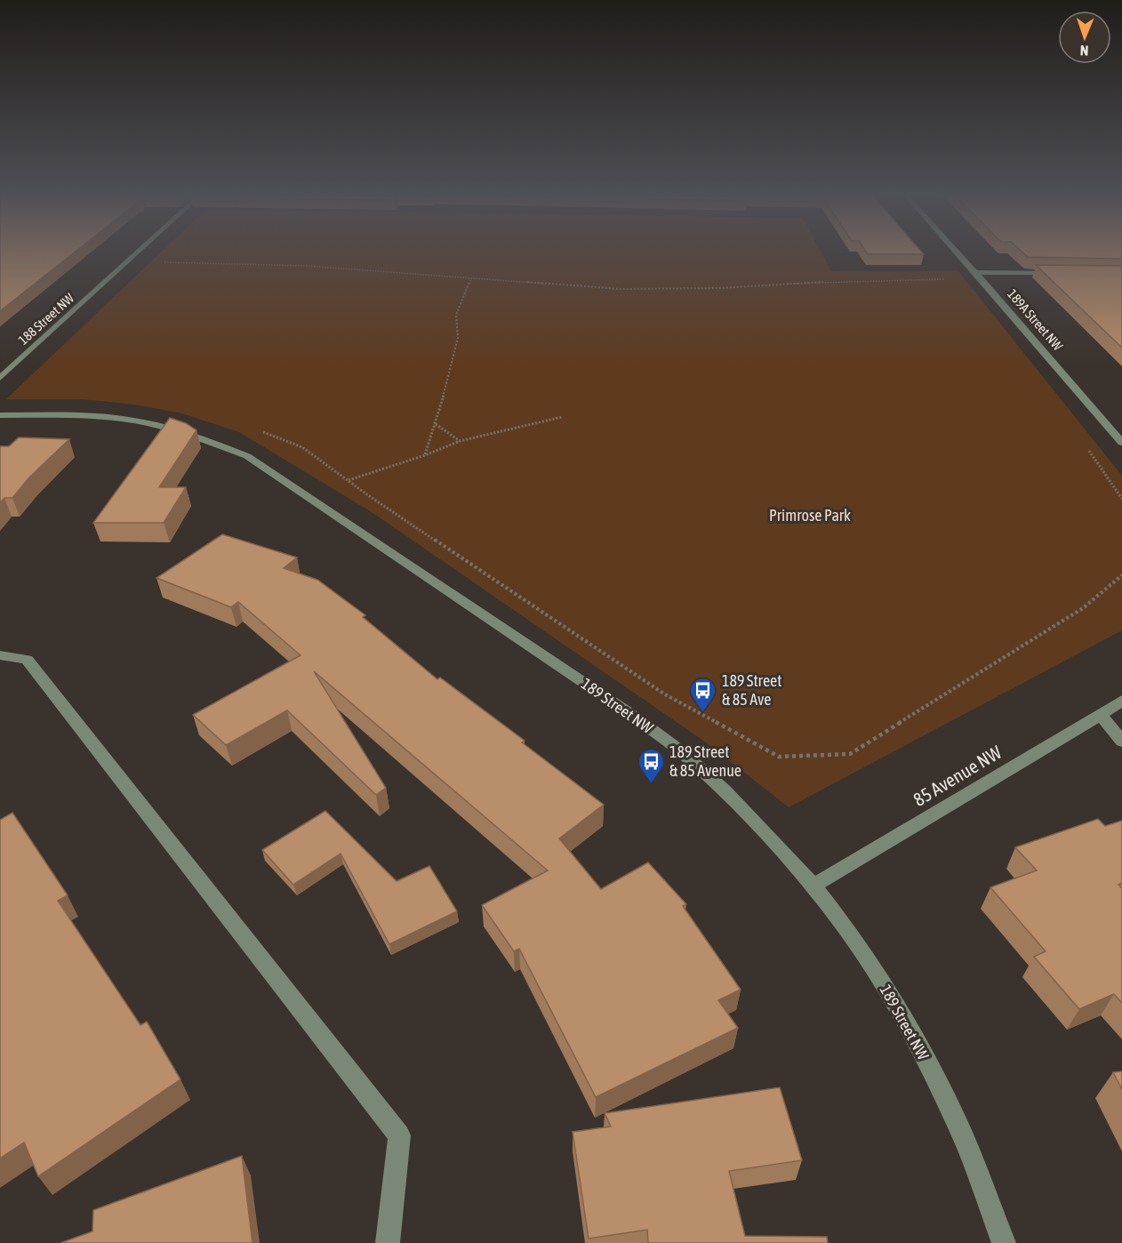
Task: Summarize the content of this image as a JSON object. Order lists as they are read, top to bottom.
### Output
{
  "streets": {
    "street": [
      "188 Street NW",
      "189A Street NW",
      "189 Street NW",
      "85 Avenue NW"
    ]
  },
  "crossings": [
    ["189 Street NW", "85 Avenue NW"]
  ],
  "parks": ["Primrose Park"],
  "places": {
    "bus stop": ["189 Street & 85 Ave", "189 Street & 85 Avenue"]
  },
  "north": "bottom"
}
